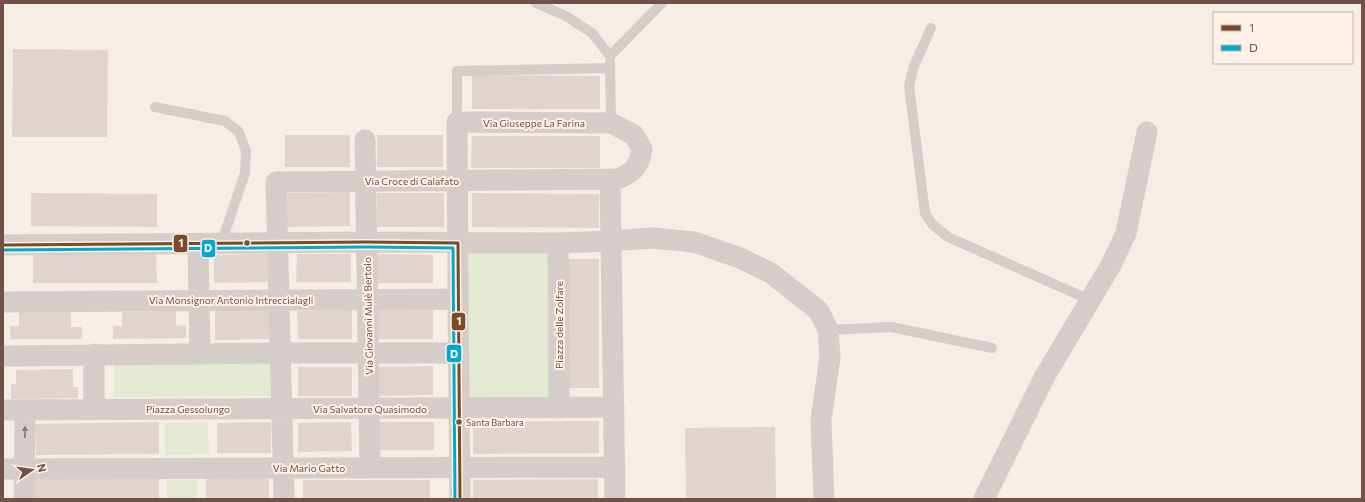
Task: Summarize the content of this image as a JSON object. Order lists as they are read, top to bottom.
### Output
{
  "streets": {
    "street": [
      "Via Giuseppe La Farina",
      "Via Croce di Calafato",
      "Via Monsignor Antonio Intreccialagli",
      "Via Giovanni Mulè Bertolo",
      "Piazza delle Zolfare",
      "Piazza Gessolungo",
      "Via Salvatore Quasimodo",
      "Via Mario Gatto"
    ]
  },
  "crossings": [
    ["Via Giuseppe La Farina", "Via Croce di Calafato"],
    ["Via Croce di Calafato", "Via Giovanni Mulè Bertolo"],
    ["Via Monsignor Antonio Intreccialagli", "Via Giovanni Mulè Bertolo"],
    ["Via Giovanni Mulè Bertolo", "Via Salvatore Quasimodo"],
    ["Via Giovanni Mulè Bertolo", "Via Mario Gatto"],
    ["Piazza Gessolungo", "Via Salvatore Quasimodo"]
  ],
  "places": ["Santa Barbara"],
  "lines": ["transit line 1", "transit line D"],
  "legend": ["1", "D"],
  "north": "right"
}
